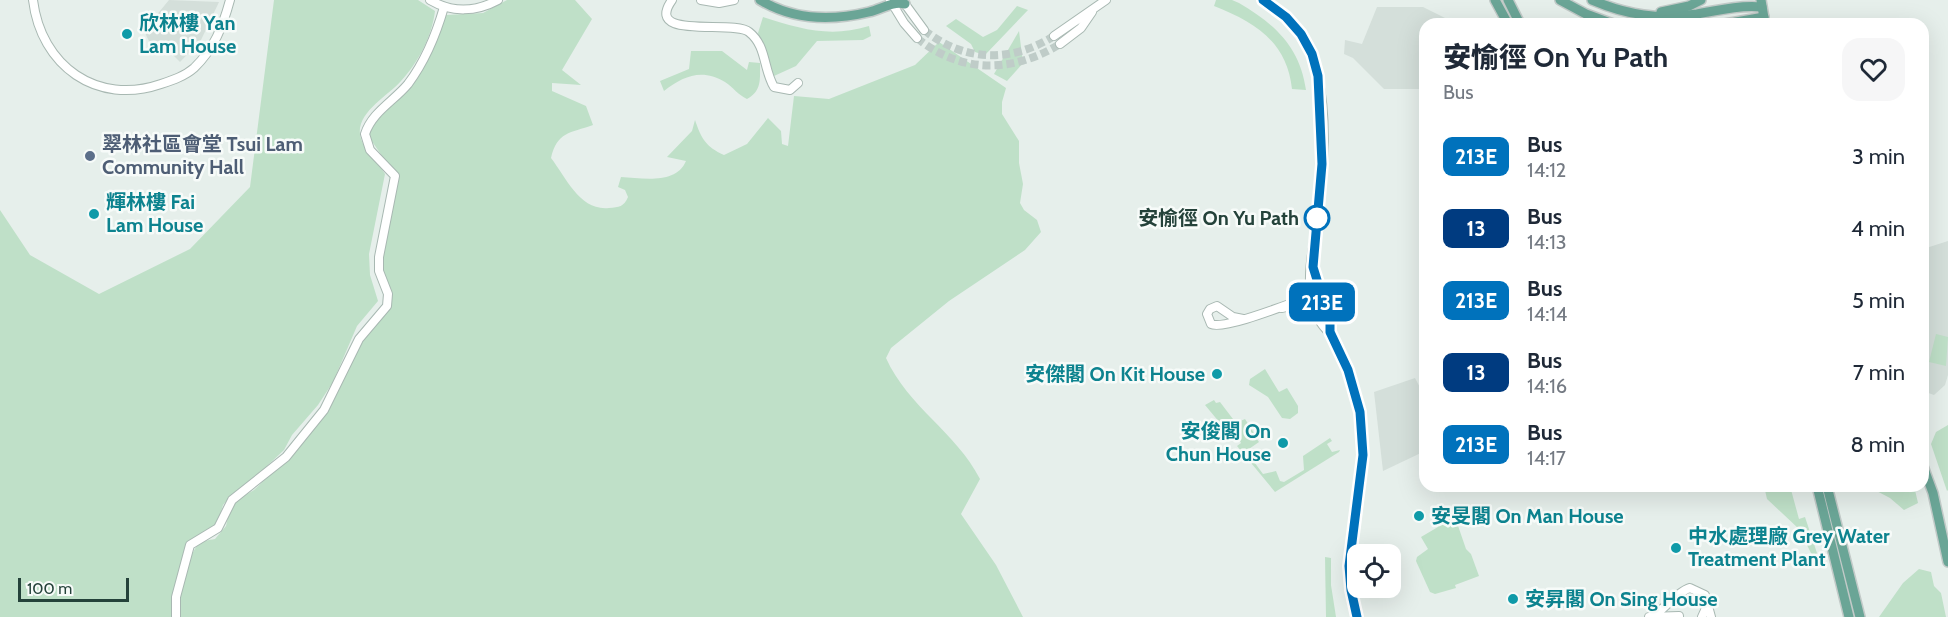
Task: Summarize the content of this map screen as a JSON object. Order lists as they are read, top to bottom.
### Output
{
  "places": [
    "欣林樓 Yan Lam House",
    "翠林社區會堂 Tsui Lam Community Hall",
    "輝林樓 Fai Lam House",
    "安愉徑 On Yu Path",
    "安傑閣 On Kit House",
    "安俊閣 On Chun House",
    "安旻閣 On Man House",
    "中水處理廠 Grey Water Treatment Plant",
    "安昇閣 On Sing House"
  ],
  "lines": ["bus line 213E"],
  "scale_bar": "100 m",
  "page": {
    "on_map": "213E",
    "heading": ["安愉徑 On Yu Path", "Bus"],
    "list": [
      {
        "mark": "213E",
        "name": "Bus",
        "note": "14:12",
        "value": "3 min"
      },
      {
        "mark": "13",
        "name": "Bus",
        "note": "14:13",
        "value": "4 min"
      },
      {
        "mark": "213E",
        "name": "Bus",
        "note": "14:14",
        "value": "5 min"
      },
      {
        "mark": "13",
        "name": "Bus",
        "note": "14:16",
        "value": "7 min"
      },
      {
        "mark": "213E",
        "name": "Bus",
        "note": "14:17",
        "value": "8 min"
      }
    ],
    "scale": "100 m"
  }
}
